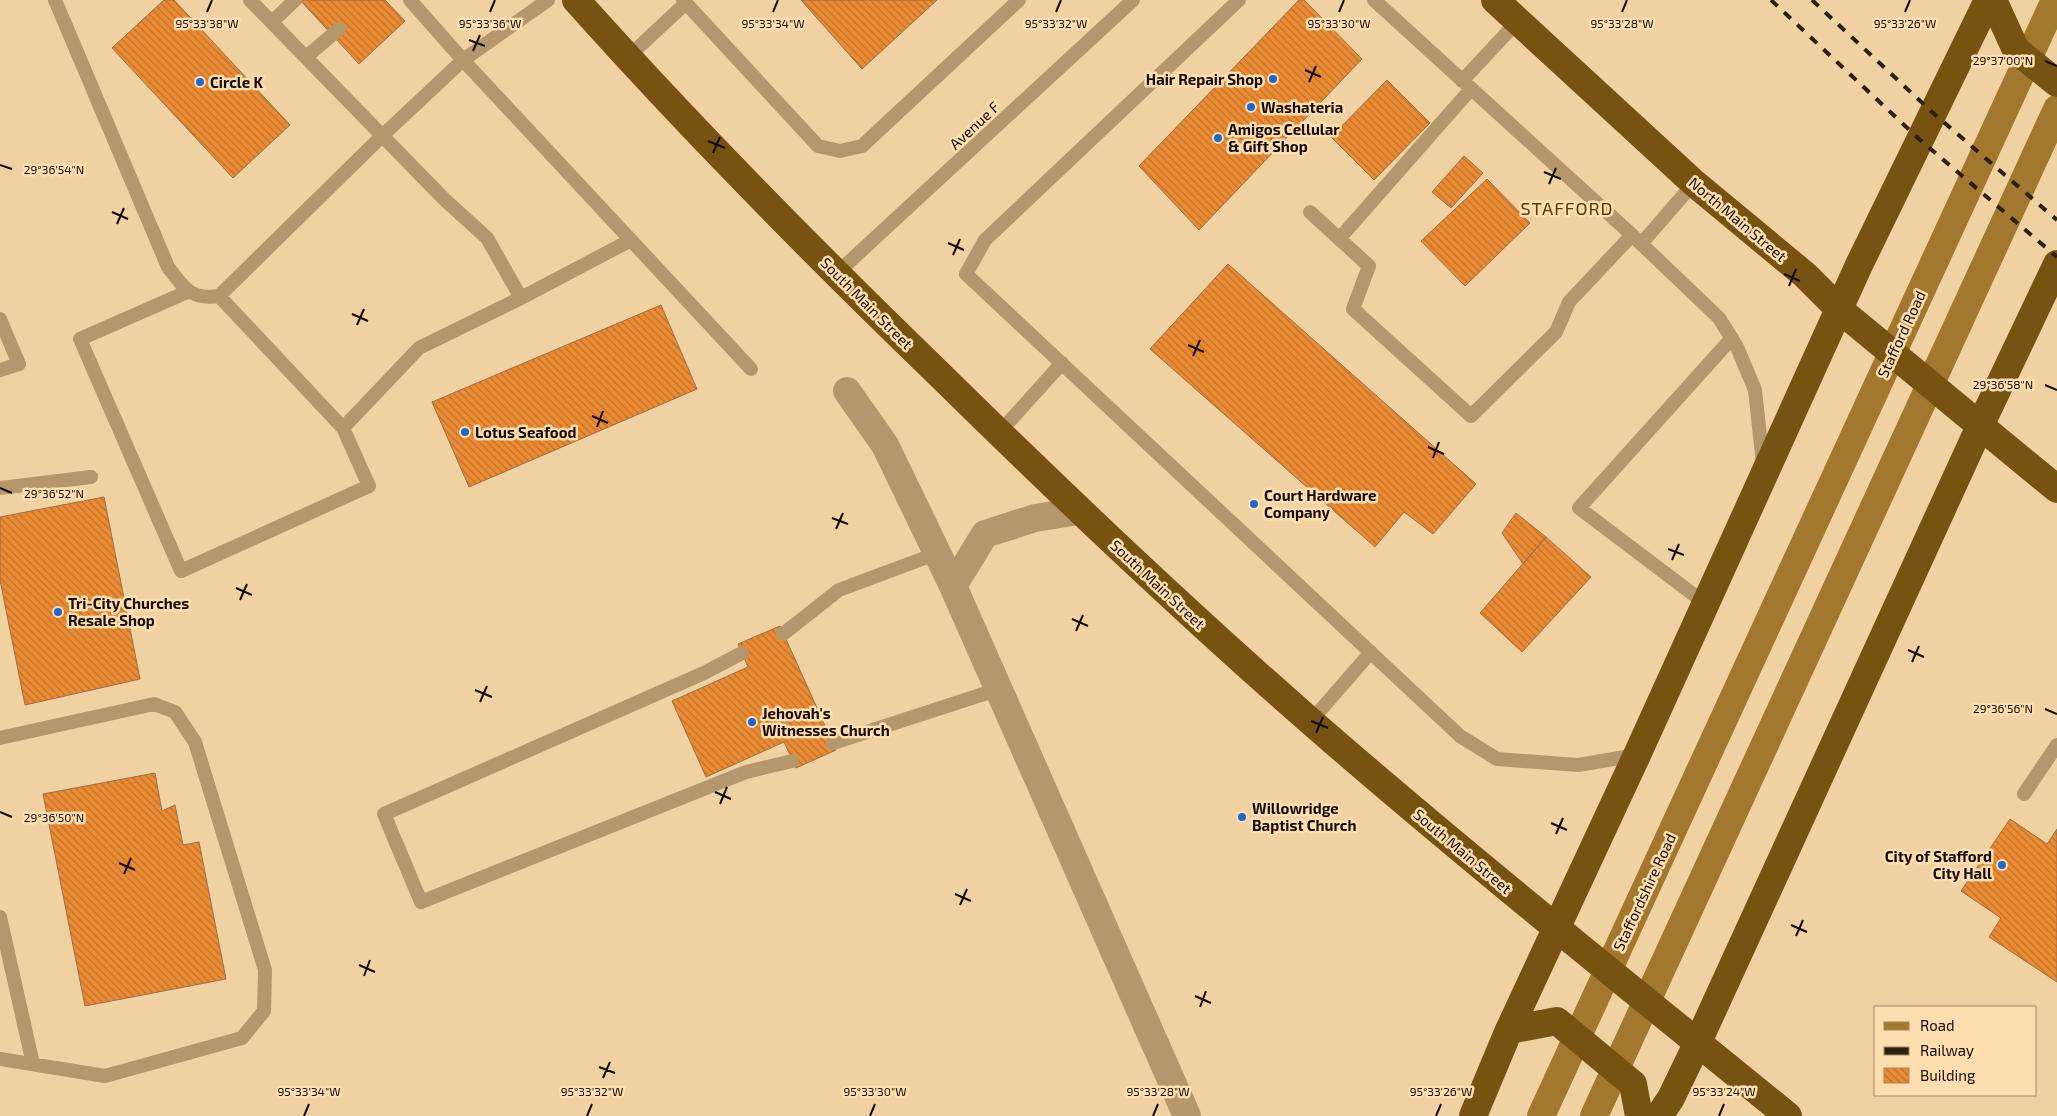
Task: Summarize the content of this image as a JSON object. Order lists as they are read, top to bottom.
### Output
{
  "streets": {
    "highway": ["North Main Street", "South Main Street"],
    "main road": ["Stafford Road", "Staffordshire Road"],
    "lane": ["Avenue F"]
  },
  "crossings": [
    ["Avenue F", "South Main Street"],
    ["Stafford Road", "Staffordshire Road"]
  ],
  "districts": ["STAFFORD"],
  "places": [
    "Hair Repair Shop",
    "Circle K",
    "Washateria",
    "Amigos Cellular & Gift Shop",
    "Lotus Seafood",
    "Court Hardware Company",
    "Tri-City Churches Resale Shop",
    "Jehovah's Witnesses Church",
    "Willowridge Baptist Church",
    "City of Stafford City Hall"
  ],
  "legend": ["Road", "Railway", "Building"],
  "coordinates": [
    "95°33'38\"W",
    "95°33'36\"W",
    "95°33'34\"W",
    "95°33'32\"W",
    "95°33'30\"W",
    "95°33'28\"W",
    "95°33'26\"W",
    "29°37'00\"N",
    "29°36'54\"N",
    "29°36'58\"N",
    "29°36'52\"N",
    "29°36'56\"N",
    "29°36'50\"N",
    "95°33'24\"W"
  ]
}
